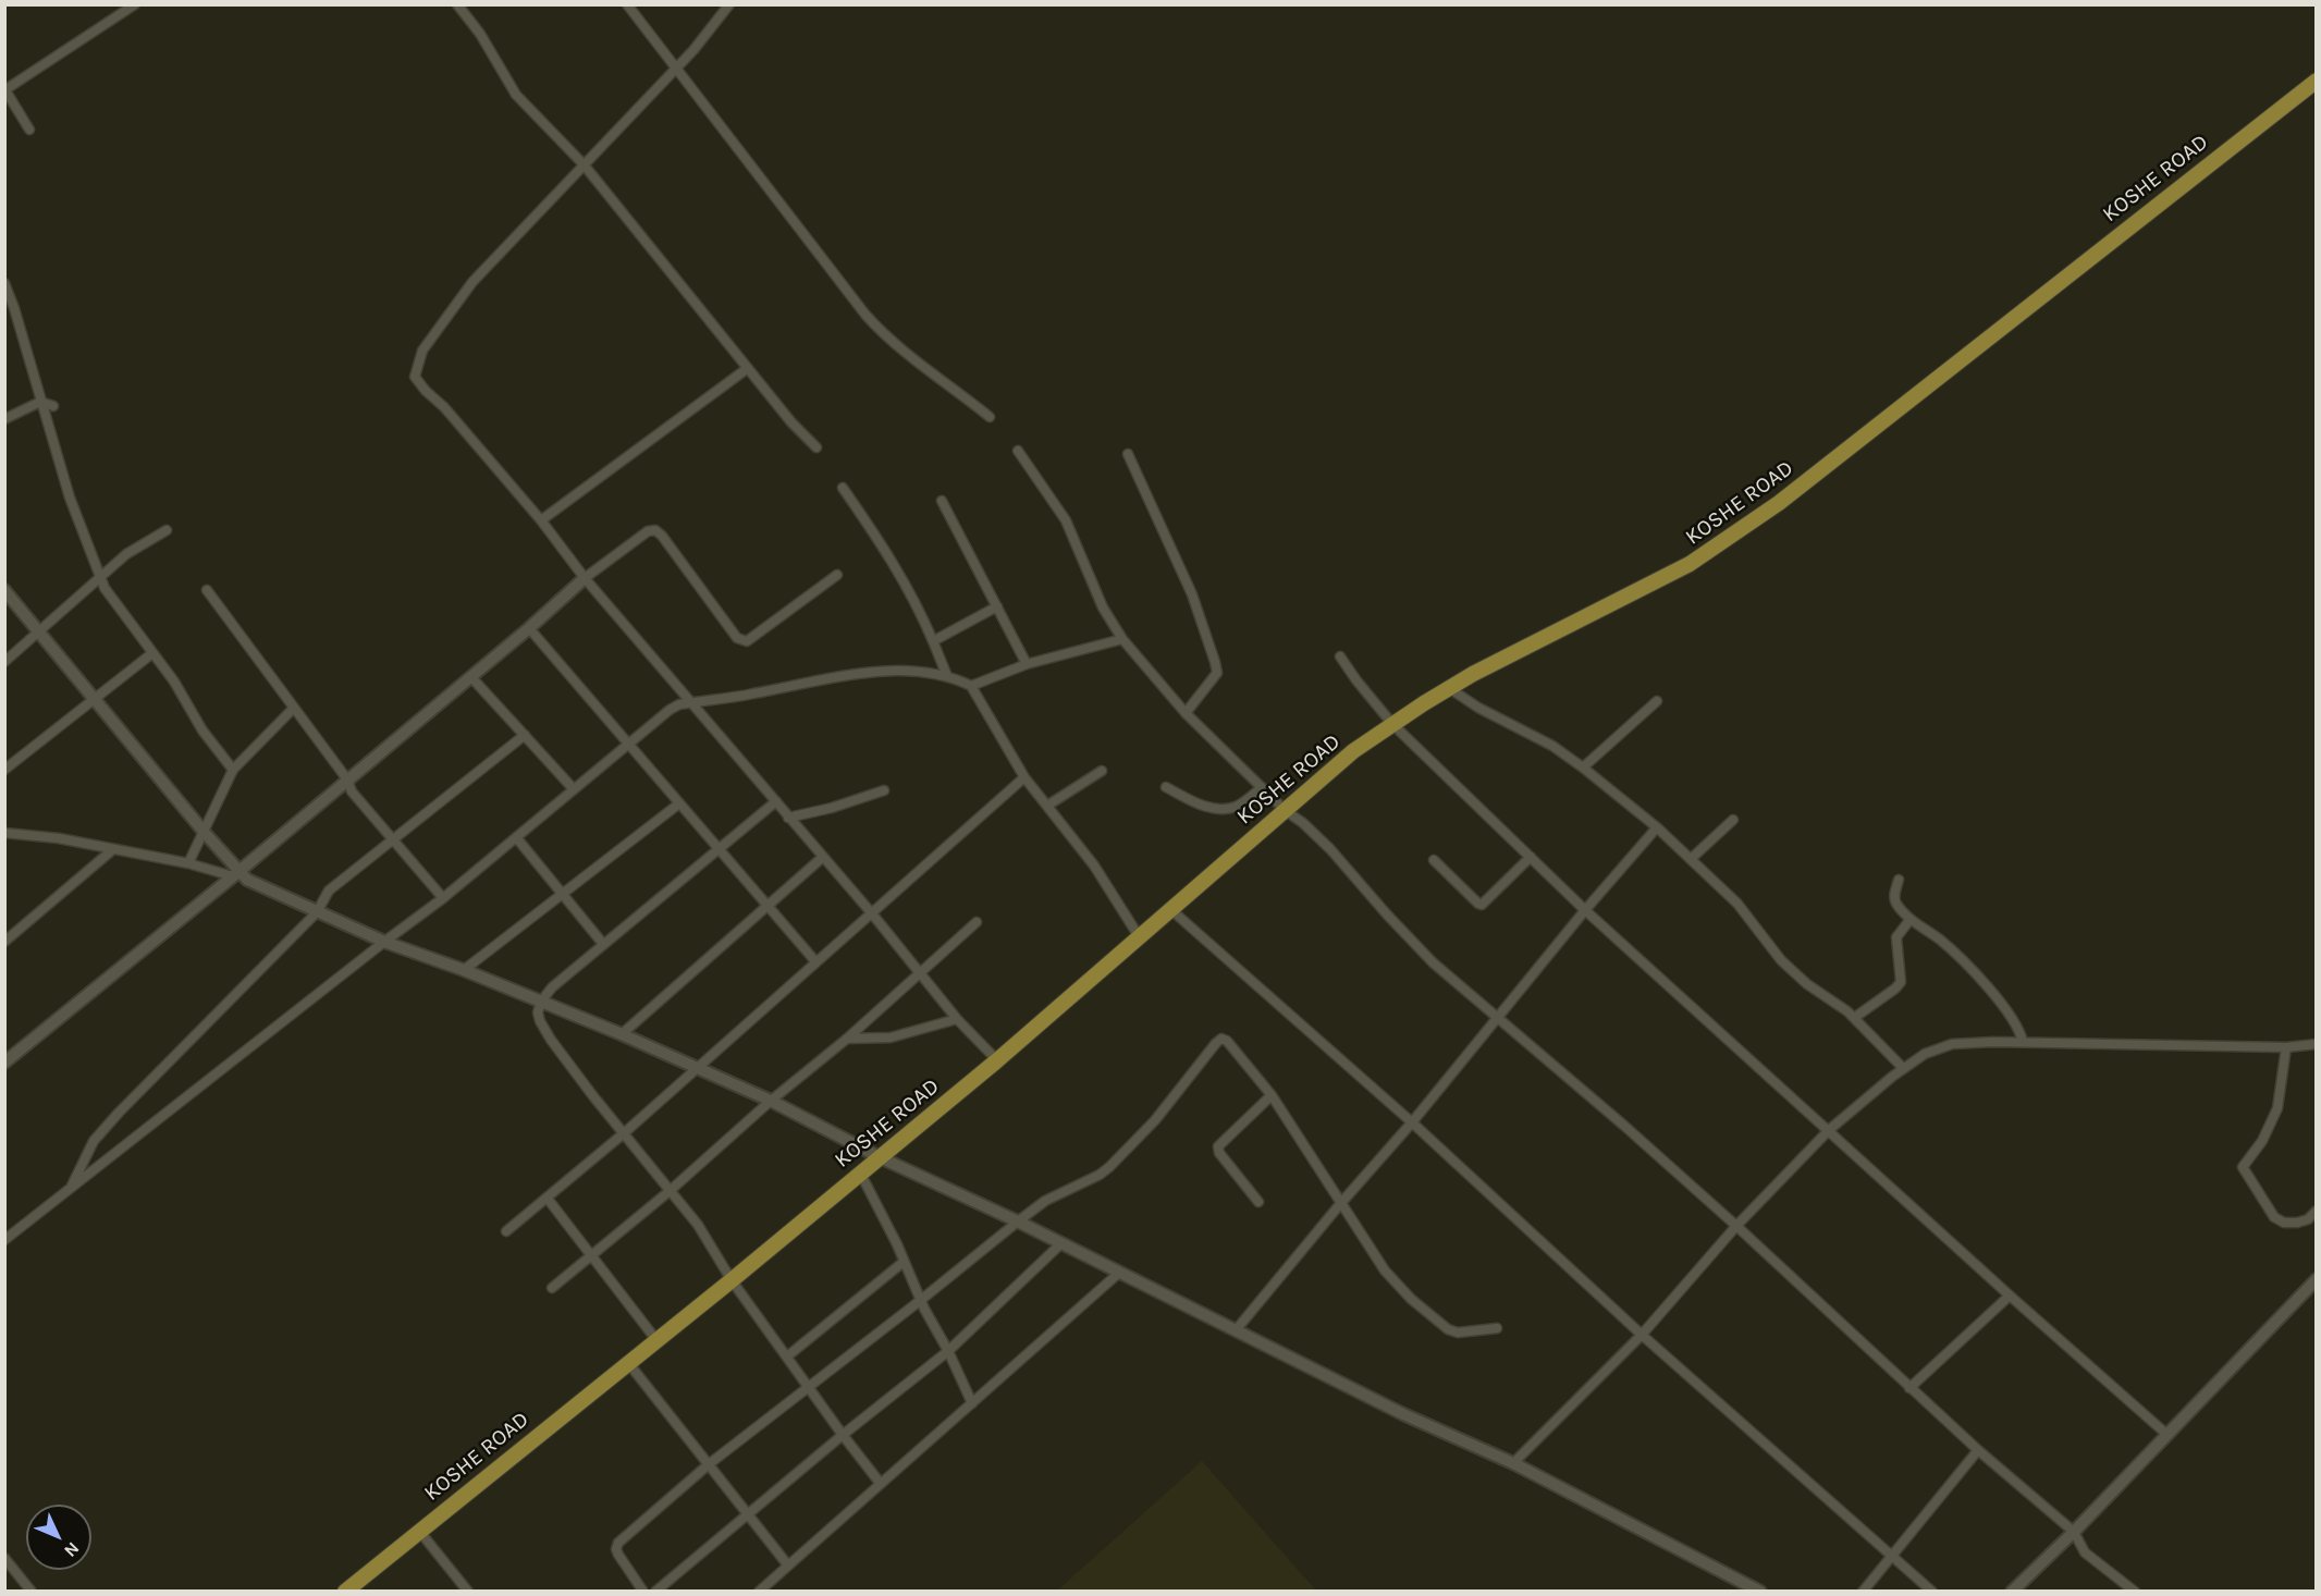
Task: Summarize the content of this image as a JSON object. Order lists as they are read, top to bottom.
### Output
{
  "streets": {
    "main road": ["KOSHE ROAD"]
  },
  "north": "bottom right"
}
